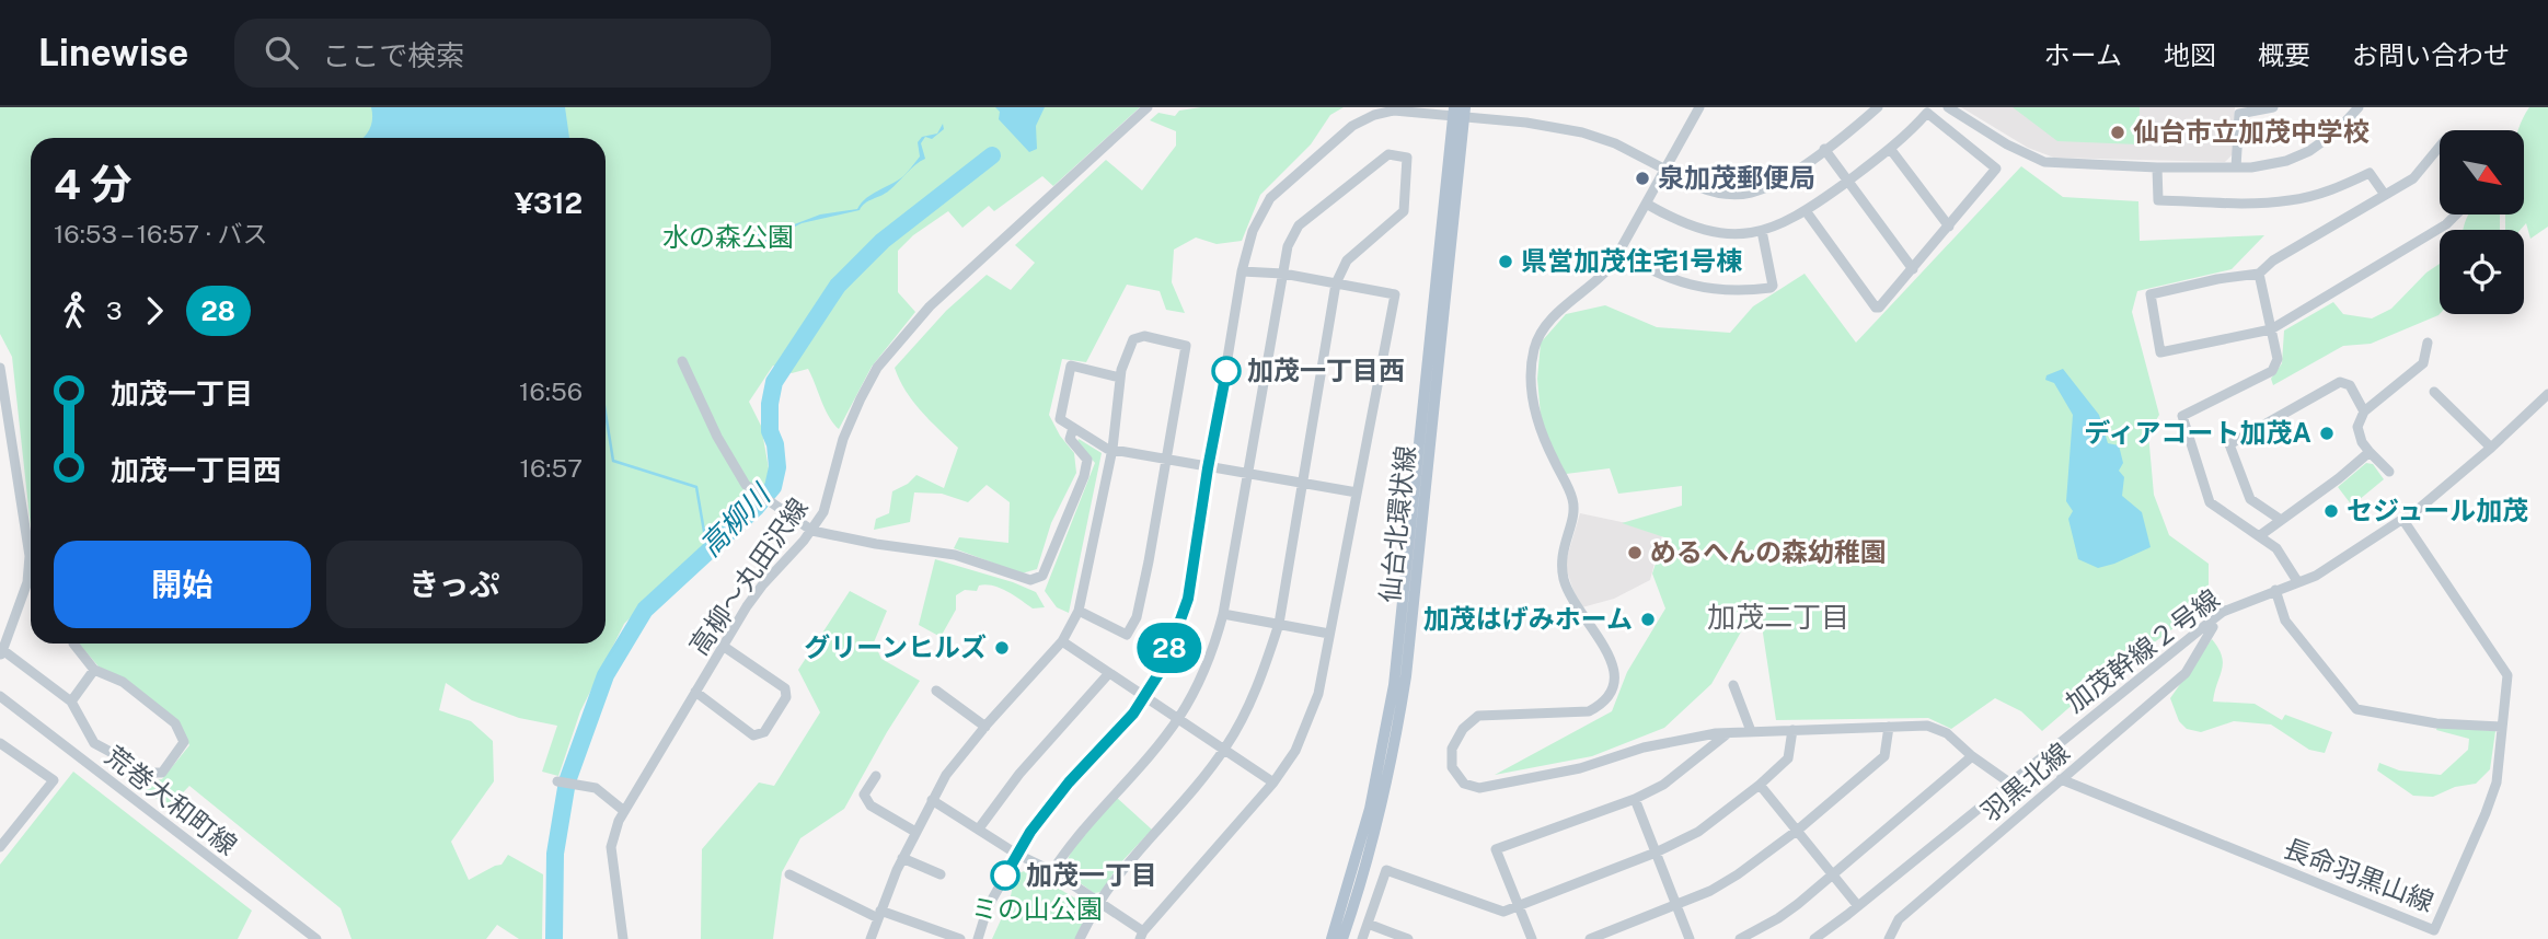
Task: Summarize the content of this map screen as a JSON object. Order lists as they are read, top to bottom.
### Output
{
  "streets": {
    "main road": ["仙台北環状線"],
    "street": [
      "高柳～丸田沢線",
      "加茂幹線２号線",
      "羽黒北線",
      "荒巻大和町線",
      "長命羽黒山線"
    ]
  },
  "crossings": [
    ["加茂幹線２号線", "羽黒北線"],
    ["加茂幹線２号線", "長命羽黒山線"],
    ["羽黒北線", "長命羽黒山線"]
  ],
  "districts": ["加茂二丁目"],
  "water": ["高柳川"],
  "parks": ["水の森公園", "ミの山公園"],
  "places": [
    "仙台市立加茂中学校",
    "泉加茂郵便局",
    "県営加茂住宅1号棟",
    "加茂一丁目西",
    "ディアコート加茂A",
    "セジュール加茂",
    "めるへんの森幼稚園",
    "加茂はげみホーム",
    "グリーンヒルズ",
    "加茂一丁目"
  ],
  "lines": ["bus line 28"],
  "north": "bottom right",
  "page": {
    "header": "Linewise",
    "search": "ここで検索",
    "nav": [
      "ホーム",
      "地図",
      "概要",
      "お問い合わせ"
    ],
    "on_map": "28",
    "heading": ["4 分", "16:53 – 16:57 · バス", "¥312"],
    "legs": ["3", "28"],
    "list": [
      {
        "name": "加茂一丁目",
        "value": "16:56"
      },
      {
        "name": "加茂一丁目西",
        "value": "16:57"
      }
    ],
    "buttons": ["開始", "きっぷ"]
  }
}
